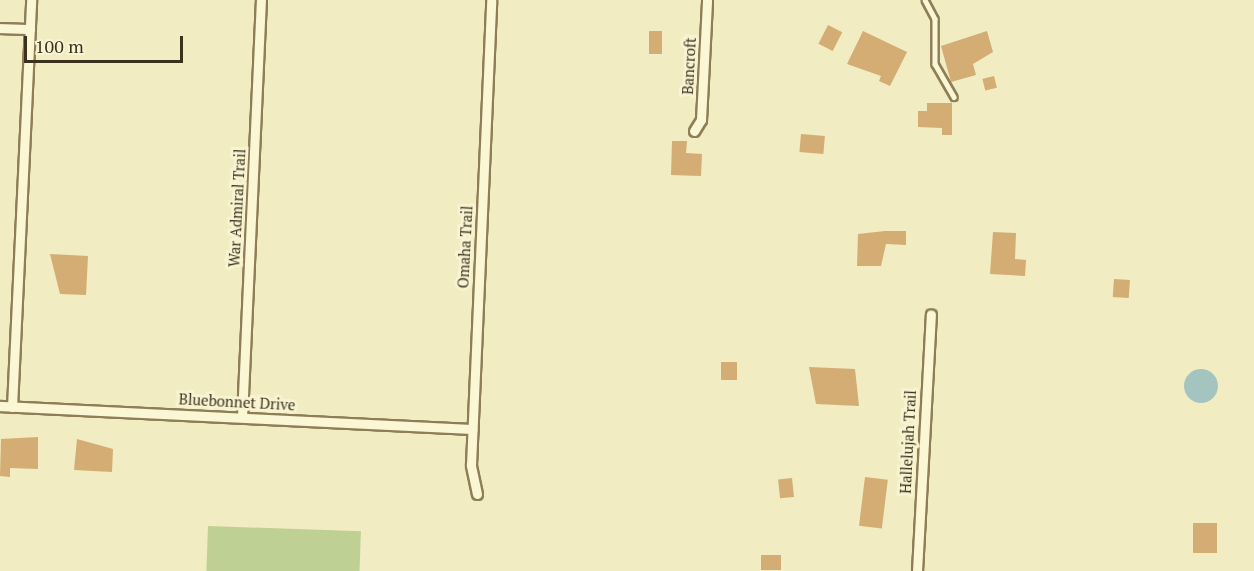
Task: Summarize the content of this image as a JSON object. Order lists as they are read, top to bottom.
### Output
{
  "streets": {
    "street": [
      "Bancroft",
      "War Admiral Trail",
      "Omaha Trail",
      "Bluebonnet Drive",
      "Hallelujah Trail"
    ]
  },
  "crossings": [
    ["War Admiral Trail", "Bluebonnet Drive"],
    ["Omaha Trail", "Bluebonnet Drive"]
  ],
  "scale_bar": "100 m"
}
